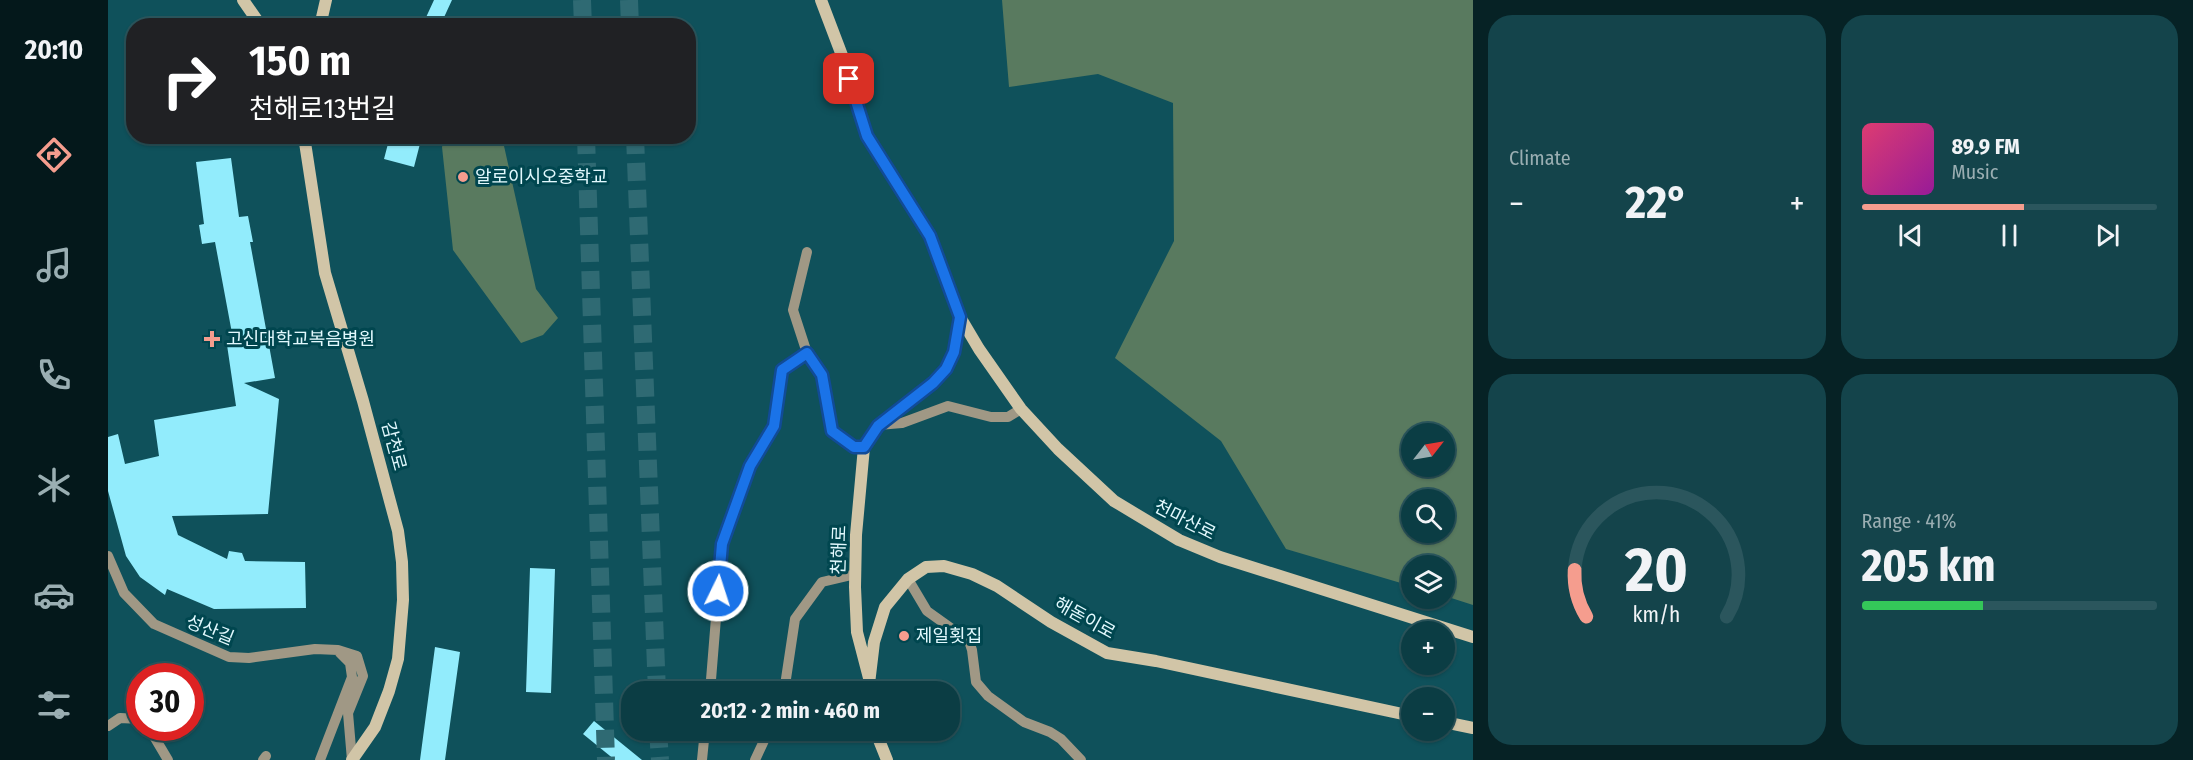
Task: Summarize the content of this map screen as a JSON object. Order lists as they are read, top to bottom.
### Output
{
  "streets": {
    "main road": [
      "감천로",
      "천마산로",
      "천해로",
      "해돋이로"
    ],
    "street": ["성산길"]
  },
  "crossings": [
    ["천마산로", "천해로"],
    ["천해로", "해돋이로"]
  ],
  "places": {
    "other": ["알로이시오중학교", "제일횟집"],
    "health": ["고신대학교복음병원"]
  },
  "north": "top right",
  "page": {
    "tabs": "20:10",
    "tile": [
      "Climate",
      ["Range · 41%", "205 km"]
    ],
    "turn": ["150 m", "천해로13번길"],
    "song": ["89.9 FM", "Music"],
    "heat": ["−", "22°", "+"],
    "map_buttons": ["+", "−"],
    "limit": "30",
    "trip": "20:12 · 2 min · 460 m",
    "gauge": ["20", "km/h"]
  }
}
